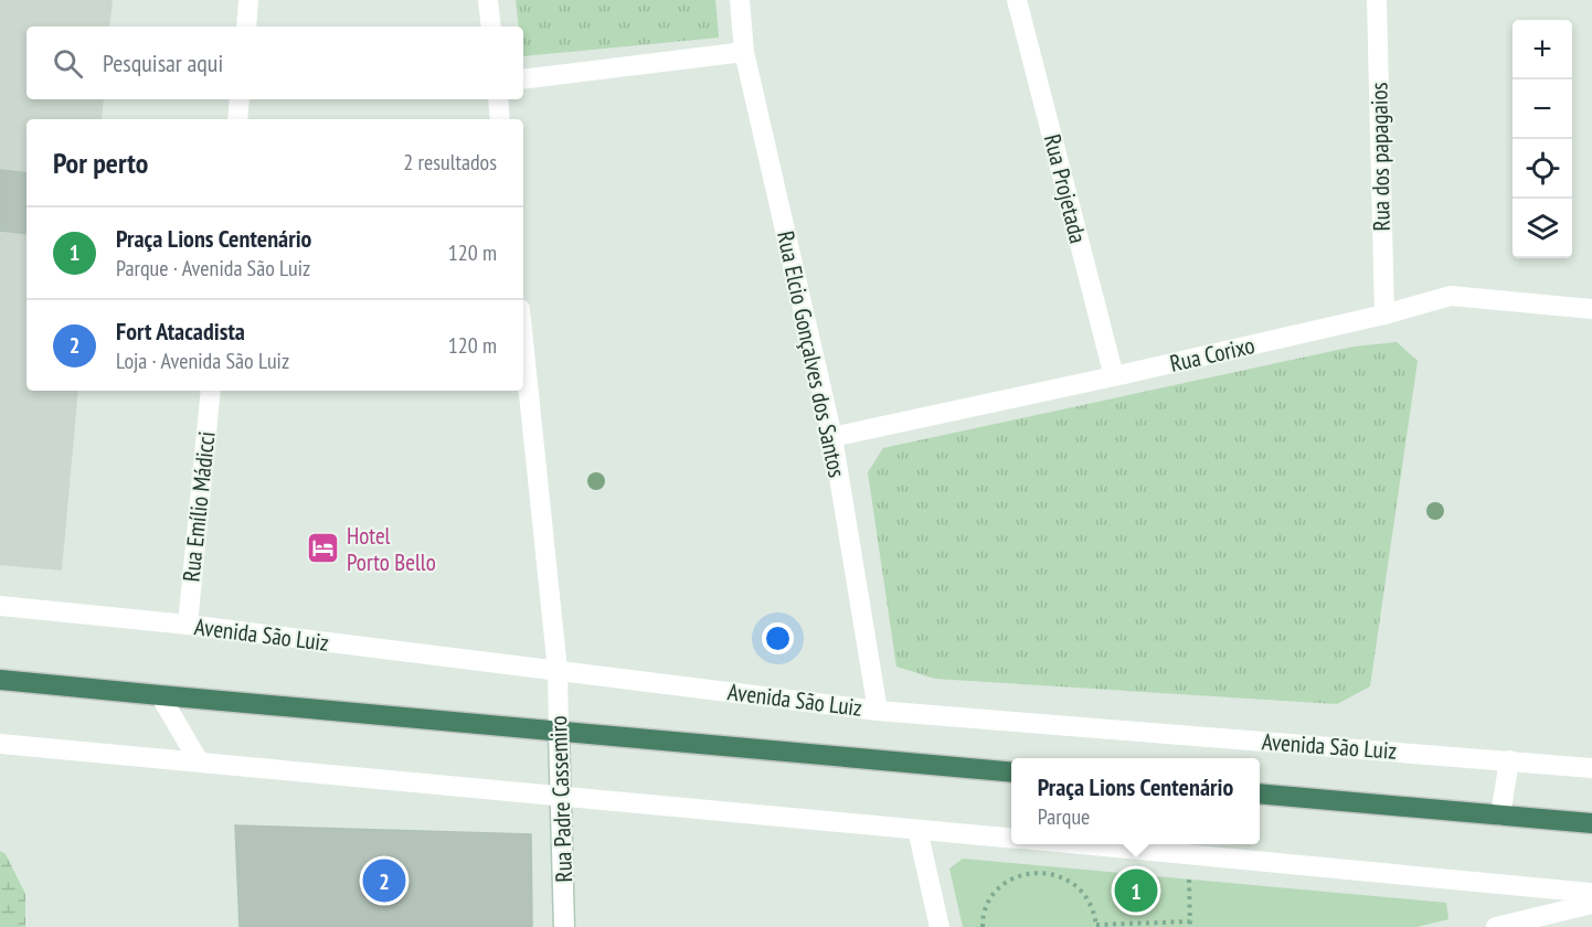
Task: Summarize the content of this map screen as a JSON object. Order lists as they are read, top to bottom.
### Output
{
  "streets": {
    "street": [
      "Rua dos papagaios",
      "Rua Projetada",
      "Rua Elcio Gonçalves dos Santos",
      "Rua Corixo",
      "Rua Emílio Mádicci",
      "Avenida São Luiz",
      "Rua Padre Cassemiro"
    ]
  },
  "crossings": [
    ["Rua dos papagaios", "Rua Corixo"],
    ["Rua Projetada", "Rua Corixo"],
    ["Rua Elcio Gonçalves dos Santos", "Rua Corixo"],
    ["Rua Elcio Gonçalves dos Santos", "Avenida São Luiz"],
    ["Rua Emílio Mádicci", "Avenida São Luiz"],
    ["Avenida São Luiz", "Rua Padre Cassemiro"]
  ],
  "places": {
    "hotel": ["Hotel Porto Bello"]
  },
  "page": {
    "map_buttons": ["+", "−"],
    "search": "Pesquisar aqui",
    "heading": ["Por perto", "2 resultados"],
    "list": [
      {
        "mark": "1",
        "name": "Praça Lions Centenário",
        "note": "Parque · Avenida São Luiz",
        "value": "120 m"
      },
      {
        "mark": "2",
        "name": "Fort Atacadista",
        "note": "Loja · Avenida São Luiz",
        "value": "120 m"
      }
    ],
    "popup": ["Praça Lions Centenário", "Parque"],
    "pins": ["2", "1"]
  }
}
